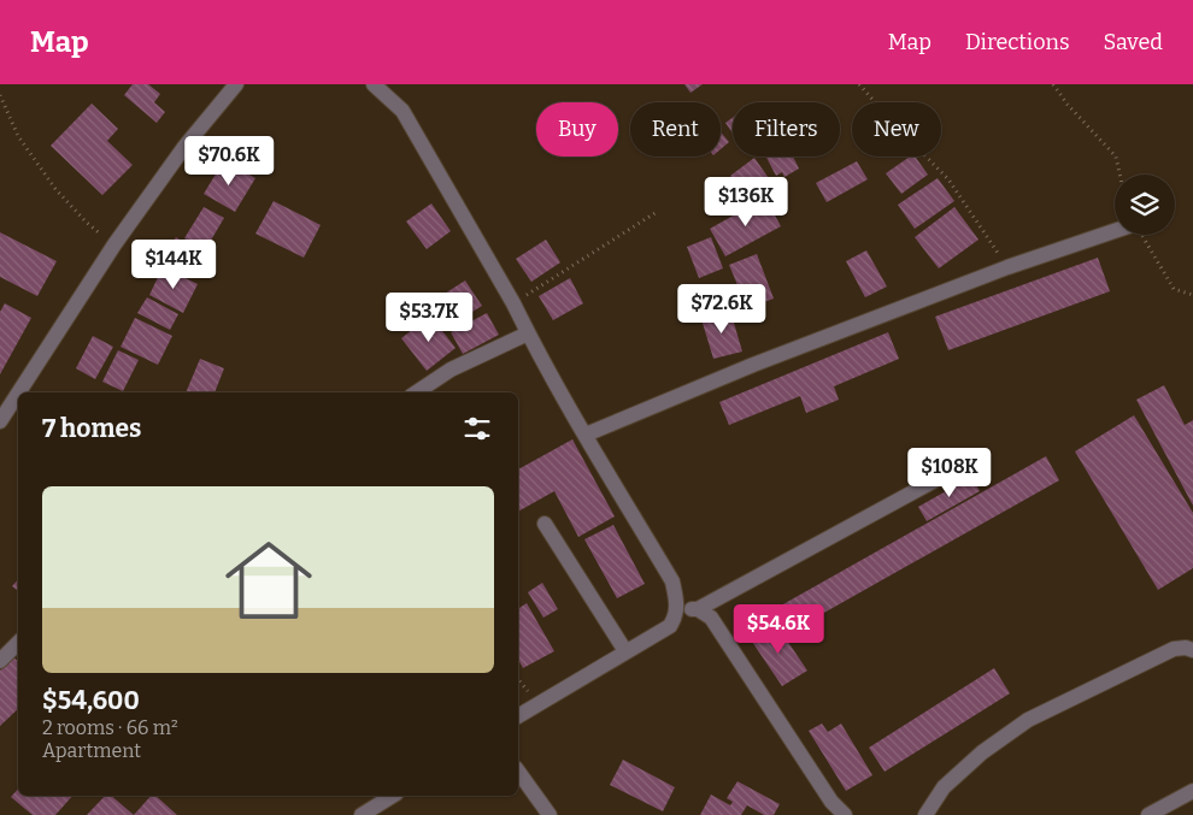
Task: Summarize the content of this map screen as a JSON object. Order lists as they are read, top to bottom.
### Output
{
  "page": {
    "header": "Map",
    "nav": ["Map", "Directions", "Saved"],
    "chip": [
      "Buy",
      "Rent",
      "Filters",
      "New"
    ],
    "price": [
      "$70.6K",
      "$136K",
      "$144K",
      "$72.6K",
      "$53.7K",
      "$108K",
      "$54.6K"
    ],
    "heading": "7 homes",
    "list": [
      {
        "name": "$54,600",
        "note": "2 rooms · 66 m² · Apartment"
      }
    ]
  }
}
